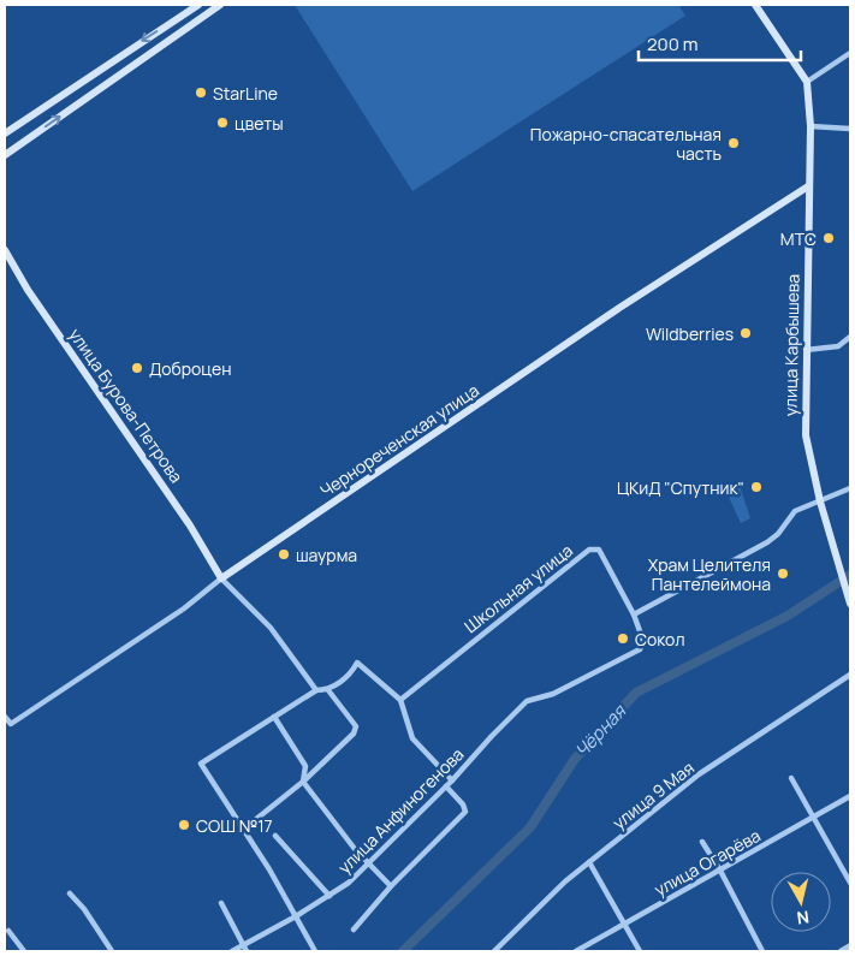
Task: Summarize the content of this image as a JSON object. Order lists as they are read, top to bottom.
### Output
{
  "streets": {
    "main road": ["улица Карбышева", "улица Бурова-Петрова", "Чернореченская улица"],
    "street": [
      "Школьная улица",
      "улица 9 Мая",
      "улица Анфиногенова",
      "улица Огарёва"
    ]
  },
  "crossings": [
    ["улица Карбышева", "Чернореченская улица"],
    ["улица Бурова-Петрова", "Чернореченская улица"],
    ["Школьная улица", "улица Анфиногенова"]
  ],
  "water": ["Чёрная"],
  "places": [
    "StarLine",
    "цветы",
    "Пожарно-спасательная часть",
    "МТС",
    "Wildberries",
    "Доброцен",
    "ЦКиД \"Спутник\"",
    "шаурма",
    "Храм Целителя Пантелеймона",
    "Сокол",
    "СОШ №17"
  ],
  "scale_bar": "200 m",
  "north": "bottom"
}
